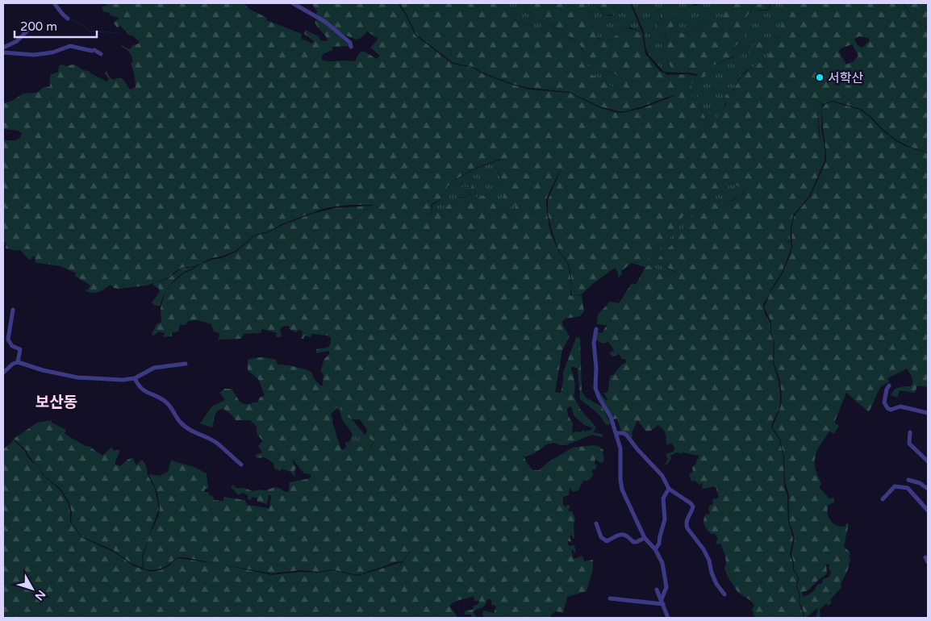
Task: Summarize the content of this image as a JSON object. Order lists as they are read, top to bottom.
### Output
{
  "districts": ["보산동"],
  "places": ["서학산"],
  "scale_bar": "200 m",
  "north": "bottom right"
}
